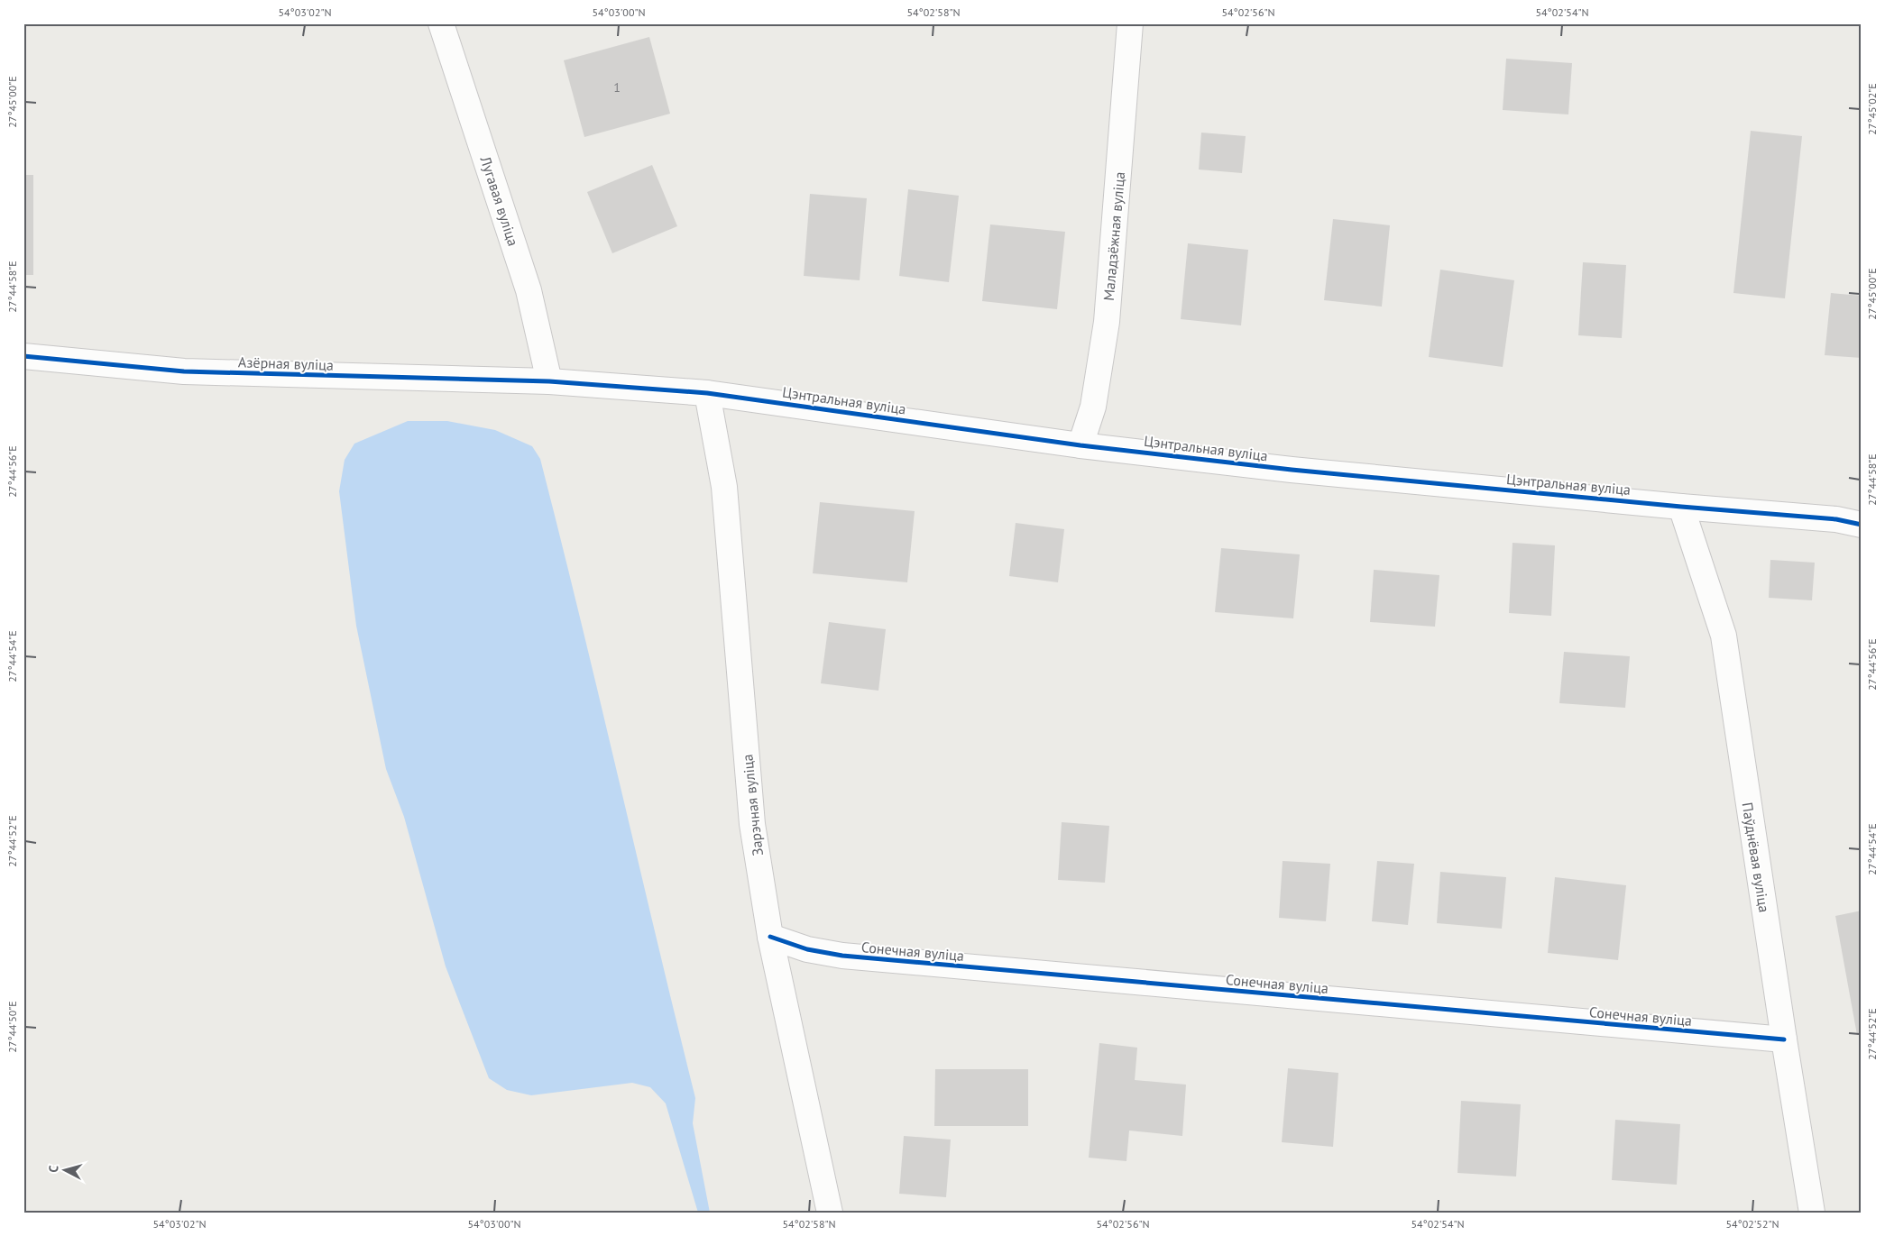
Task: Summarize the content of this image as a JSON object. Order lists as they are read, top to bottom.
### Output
{
  "streets": {
    "street": [
      "Лугавая вуліца",
      "Маладзёжная вуліца",
      "Азёрная вуліца",
      "Цэнтральная вуліца",
      "Зарэчная вуліца",
      "Паўднёвая вуліца",
      "Сонечная вуліца"
    ]
  },
  "crossings": [
    ["Лугавая вуліца", "Азёрная вуліца"],
    ["Лугавая вуліца", "Цэнтральная вуліца"],
    ["Маладзёжная вуліца", "Цэнтральная вуліца"],
    ["Азёрная вуліца", "Цэнтральная вуліца"],
    ["Цэнтральная вуліца", "Зарэчная вуліца"],
    ["Цэнтральная вуліца", "Паўднёвая вуліца"],
    ["Зарэчная вуліца", "Сонечная вуліца"],
    ["Паўднёвая вуліца", "Сонечная вуліца"]
  ],
  "house_numbers": ["1"],
  "north": "left",
  "coordinates": [
    "54°03'02\"N",
    "54°03'00\"N",
    "54°02'58\"N",
    "54°02'56\"N",
    "54°02'54\"N",
    "27°45'00\"E",
    "27°45'02\"E",
    "27°44'58\"E",
    "27°44'56\"E",
    "27°44'54\"E",
    "27°44'52\"E",
    "27°44'50\"E",
    "54°02'52\"N"
  ]
}
